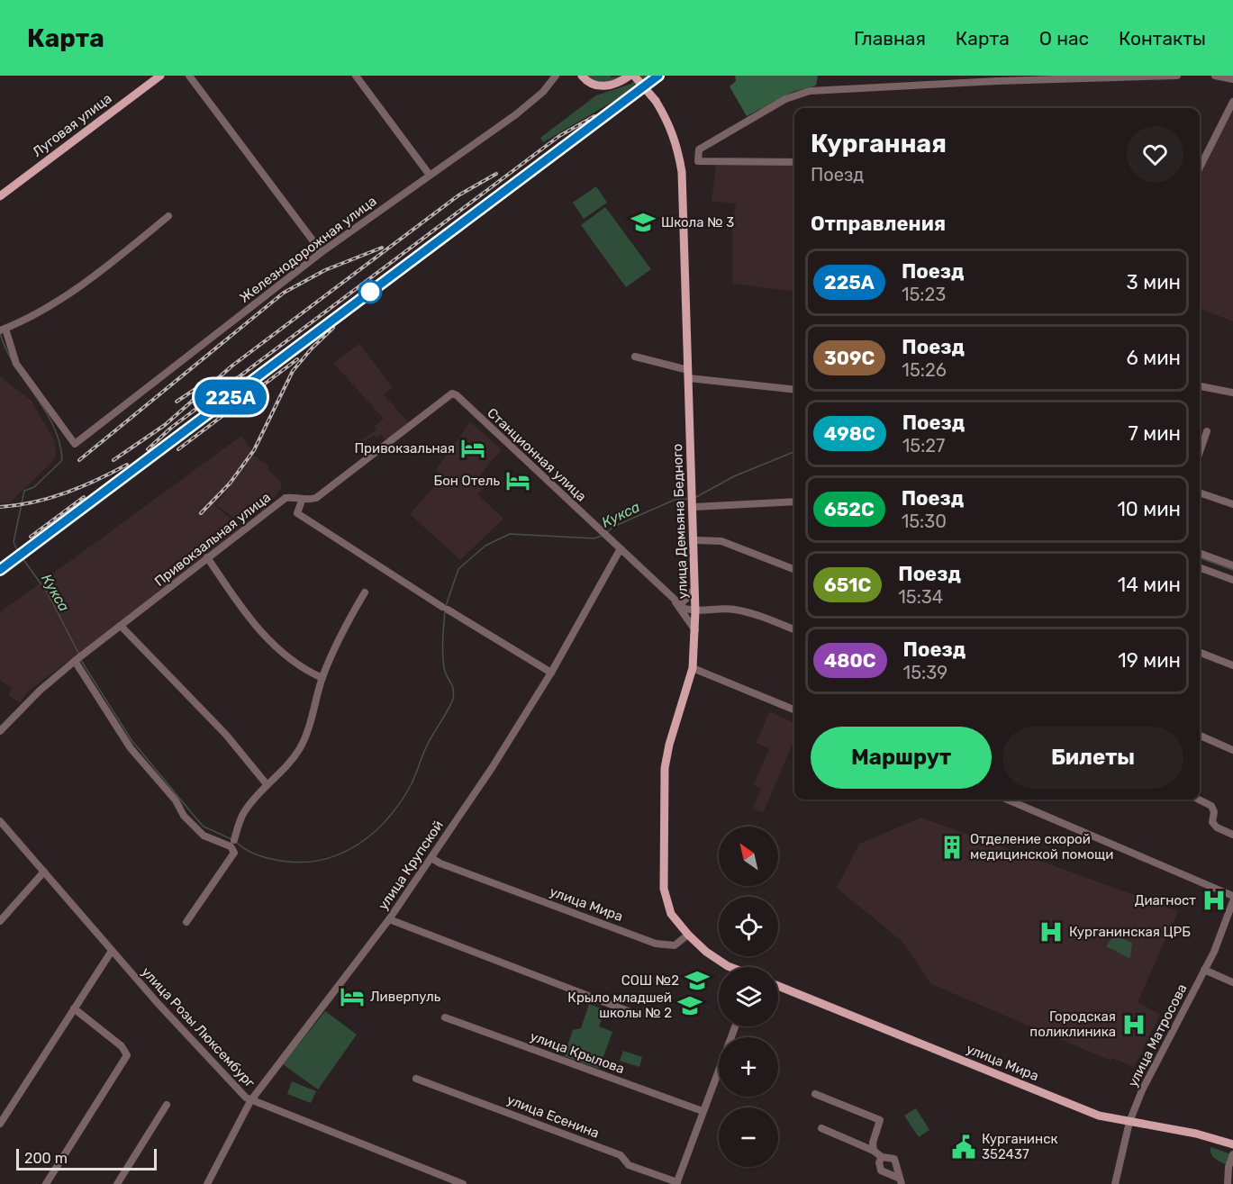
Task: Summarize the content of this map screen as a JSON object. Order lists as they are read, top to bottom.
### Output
{
  "streets": {
    "main road": ["Луговая улица", "улица Демьяна Бедного", "улица Мира"],
    "street": [
      "Железнодорожная улица",
      "Станционная улица",
      "Привокзальная улица",
      "улица Крупской",
      "улица Розы Люксембург",
      "улица Матросова",
      "улица Крылова",
      "улица Есенина"
    ]
  },
  "crossings": [
    ["Станционная улица", "улица Демьяна Бедного"],
    ["Станционная улица", "Привокзальная улица"],
    ["Станционная улица", "улица Крупской"],
    ["улица Демьяна Бедного", "улица Мира"],
    ["улица Крупской", "улица Мира"],
    ["улица Крупской", "улица Розы Люксембург"],
    ["улица Мира", "улица Матросова"]
  ],
  "water": ["Кукса"],
  "places": {
    "school or university": ["Школа № 3", "СОШ №2", "Крыло младшей школы № 2"],
    "hotel": ["Привокзальная", "Бон Отель", "Ливерпуль"],
    "building": ["Отделение скорой медицинской помощи"],
    "hospital": ["Диагност", "Курганинская ЦРБ", "Городская поликлиника"],
    "public building": ["Курганинск 352437"]
  },
  "scale_bar": "200 m",
  "north": "top left",
  "page": {
    "header": "Карта",
    "nav": [
      "Главная",
      "Карта",
      "О нас",
      "Контакты"
    ],
    "on_map": "225А",
    "heading": [
      ["Курганная", "Поезд"],
      "Отправления"
    ],
    "list": [
      {
        "mark": "225А",
        "name": "Поезд",
        "note": "15:23",
        "value": "3 мин"
      },
      {
        "mark": "309С",
        "name": "Поезд",
        "note": "15:26",
        "value": "6 мин"
      },
      {
        "mark": "498С",
        "name": "Поезд",
        "note": "15:27",
        "value": "7 мин"
      },
      {
        "mark": "652С",
        "name": "Поезд",
        "note": "15:30",
        "value": "10 мин"
      },
      {
        "mark": "651С",
        "name": "Поезд",
        "note": "15:34",
        "value": "14 мин"
      },
      {
        "mark": "480С",
        "name": "Поезд",
        "note": "15:39",
        "value": "19 мин"
      }
    ],
    "buttons": ["Маршрут", "Билеты"],
    "map_buttons": ["+", "−"],
    "scale": "200 m"
  }
}
